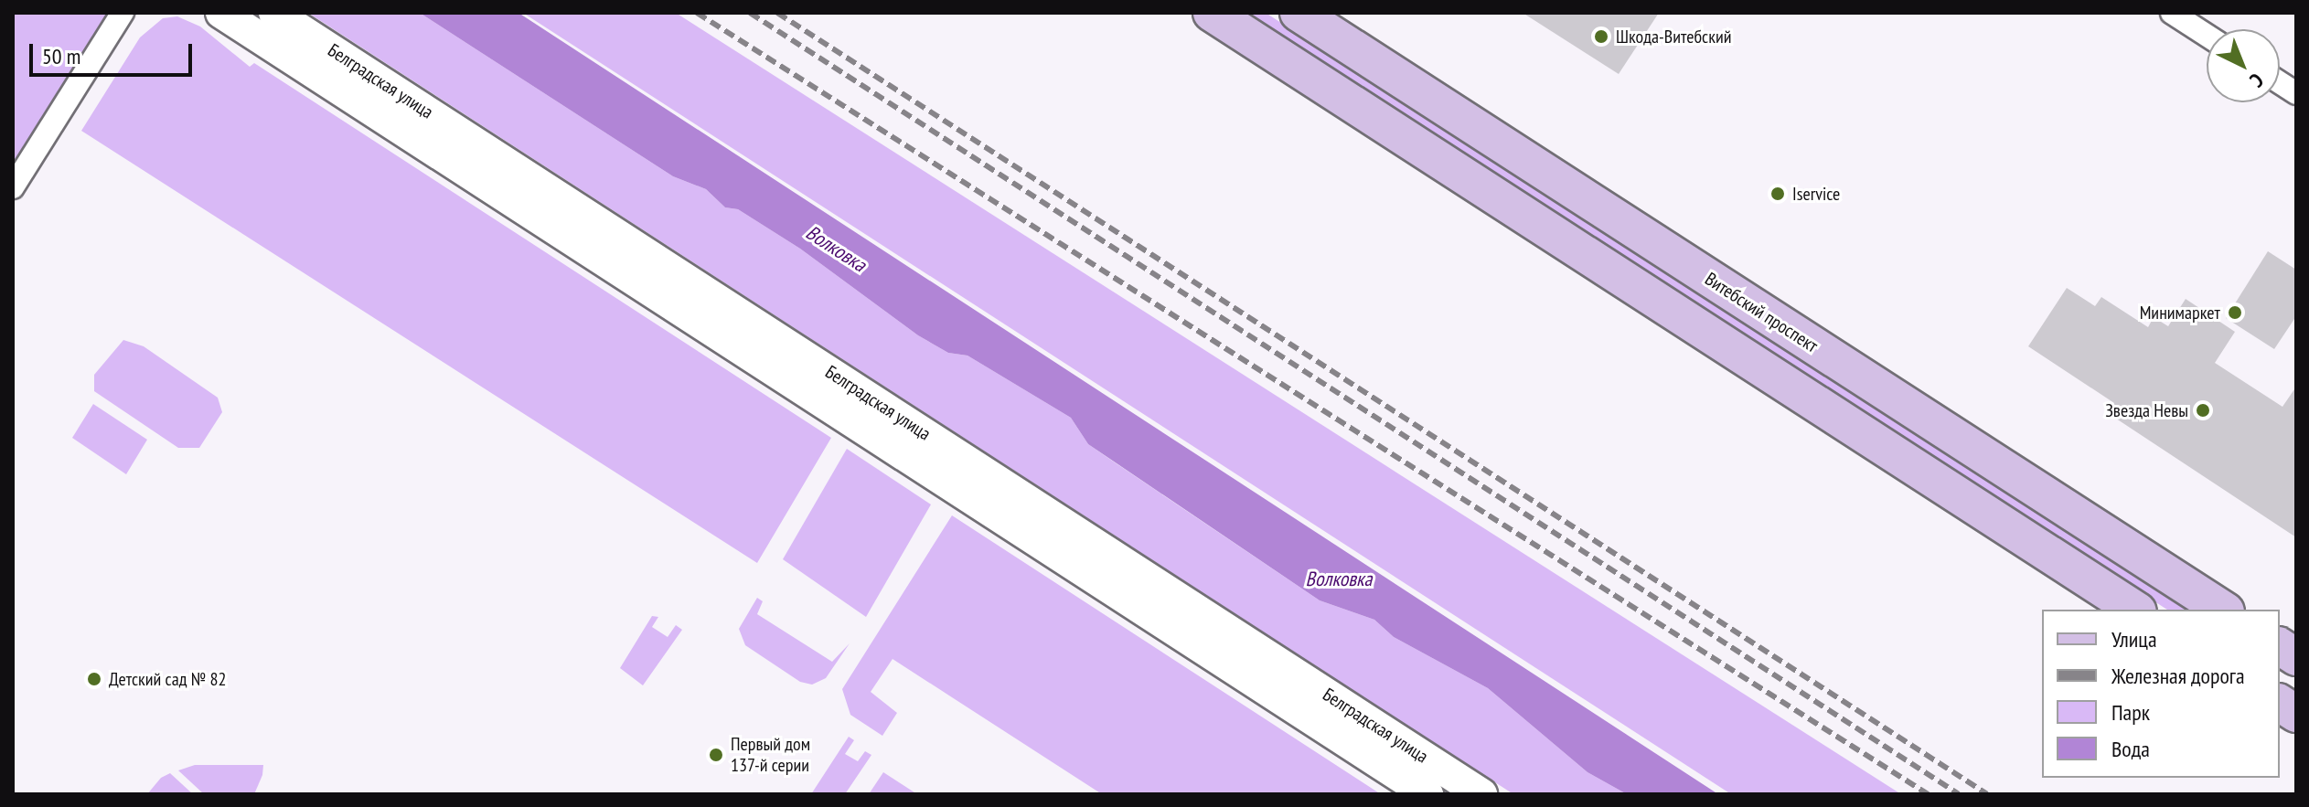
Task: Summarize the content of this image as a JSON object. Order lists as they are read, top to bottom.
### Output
{
  "streets": {
    "main road": ["Витебский проспект"],
    "street": ["Белградская улица"]
  },
  "water": ["Волковка"],
  "places": [
    "Шкода-Витебский",
    "Iservice",
    "Минимаркет",
    "Звезда Невы",
    "Детский сад № 82",
    "Первый дом 137-й серии"
  ],
  "legend": [
    "Улица",
    "Железная дорога",
    "Парк",
    "Вода"
  ],
  "scale_bar": "50 m",
  "north": "bottom right"
}
